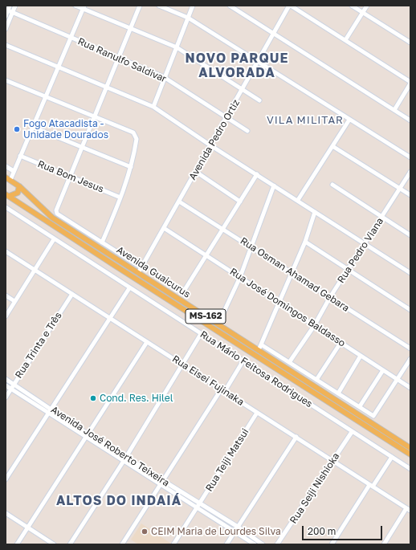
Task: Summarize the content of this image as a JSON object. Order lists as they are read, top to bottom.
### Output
{
  "streets": {
    "main road": ["Avenida Guaicurus", "MS-162"],
    "street": [
      "Rua Ranulfo Saldivar",
      "Avenida Pedro Ortiz",
      "Rua Bom Jesus",
      "Rua Pedro Viana",
      "Rua Osman Ahamad Gebara",
      "Rua José Domingos Baldasso",
      "Rua Trinta e Três",
      "Rua Mário Feitosa Rodrigues",
      "Rua Eisei Fujinaka",
      "Avenida José Roberto Teixeira",
      "Rua Teiji Matsui",
      "Rua Seiji Nishioka"
    ]
  },
  "crossings": [
    ["Rua Ranulfo Saldivar", "Avenida Pedro Ortiz"],
    ["Avenida Pedro Ortiz", "Avenida Guaicurus"],
    ["Avenida Pedro Ortiz", "Rua Osman Ahamad Gebara"],
    ["Avenida Pedro Ortiz", "Rua José Domingos Baldasso"],
    ["Rua Pedro Viana", "Rua Osman Ahamad Gebara"],
    ["Rua Pedro Viana", "Rua José Domingos Baldasso"],
    ["Rua Trinta e Três", "Rua Eisei Fujinaka"],
    ["Rua Trinta e Três", "Avenida José Roberto Teixeira"],
    ["Rua Mário Feitosa Rodrigues", "Rua Seiji Nishioka"],
    ["Rua Eisei Fujinaka", "Rua Teiji Matsui"],
    ["Rua Eisei Fujinaka", "Rua Seiji Nishioka"],
    ["Avenida José Roberto Teixeira", "Rua Teiji Matsui"]
  ],
  "districts": ["NOVO PARQUE ALVORADA", "VILA MILITAR", "ALTOS DO INDAIÁ"],
  "places": ["Fogo Atacadista - Unidade Dourados", "Cond. Res. Hilel", "CEIM Maria de Lourdes Silva"],
  "scale_bar": "200 m"
}
